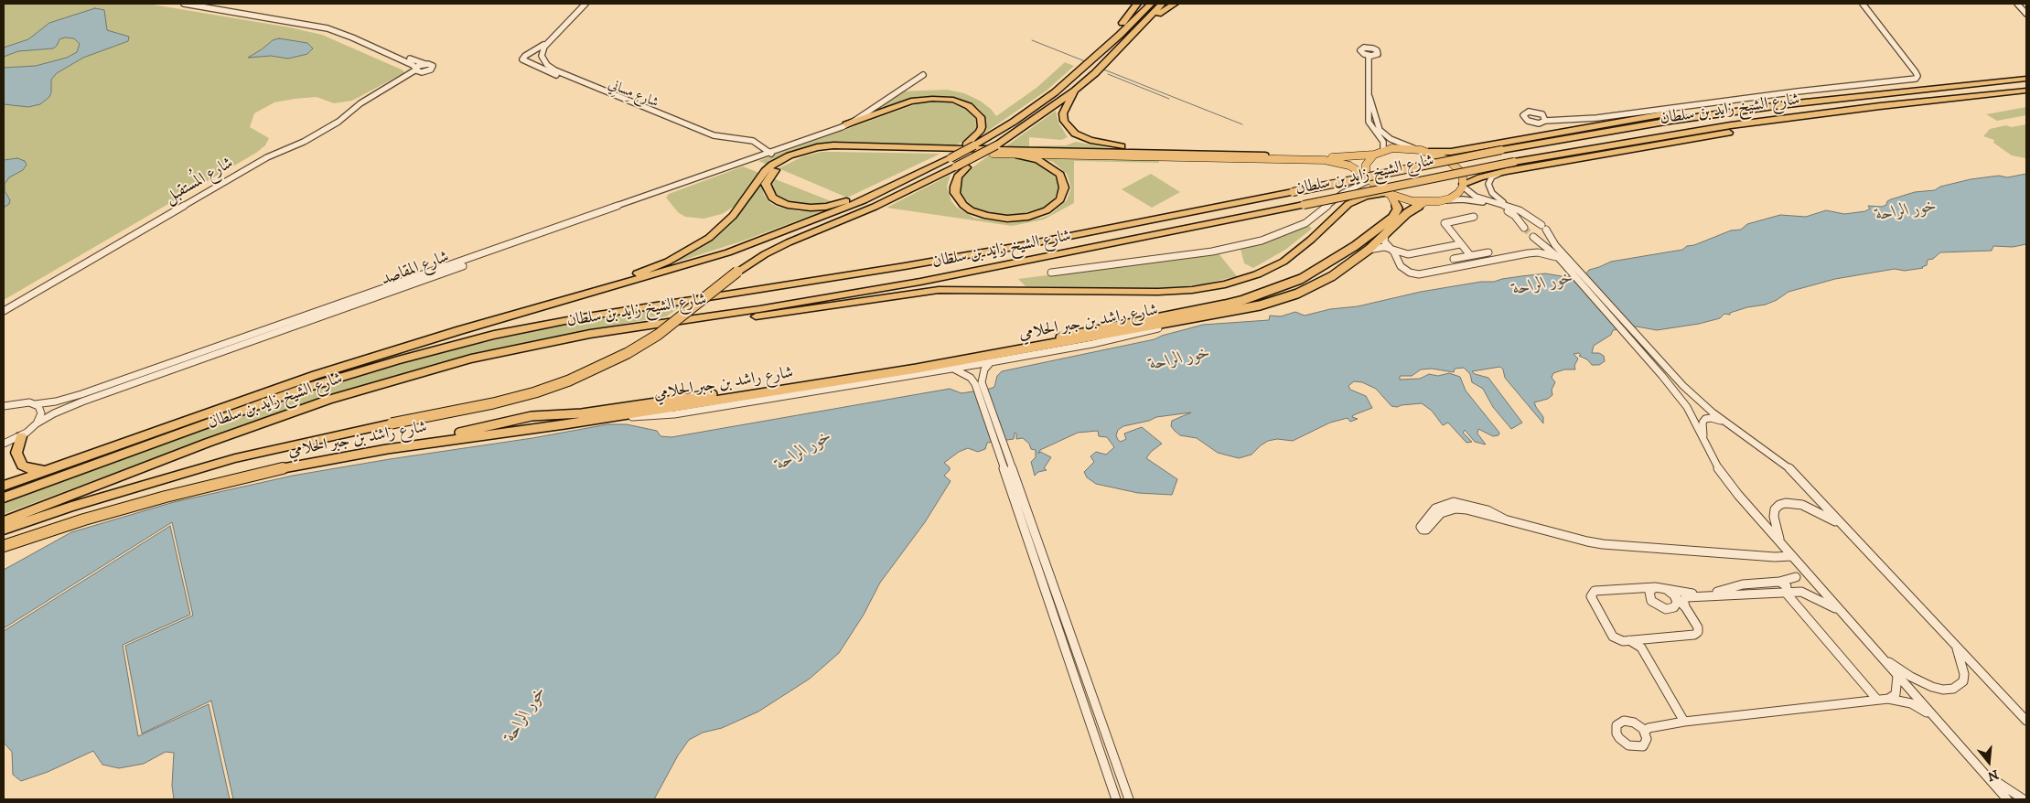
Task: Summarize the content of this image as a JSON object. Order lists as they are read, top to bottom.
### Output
{
  "streets": {
    "highway": ["شارع الشيخ زايد بن سلطان"],
    "main road": ["شارع راشد بن جبر الحلامي"],
    "street": ["شارع مِسانِي", "شارع المُستقبل", "شارع المقاصد"]
  },
  "crossings": [
    ["شارع مِسانِي", "شارع المقاصد"]
  ],
  "water": ["خور الراحة"],
  "north": "bottom"
}
